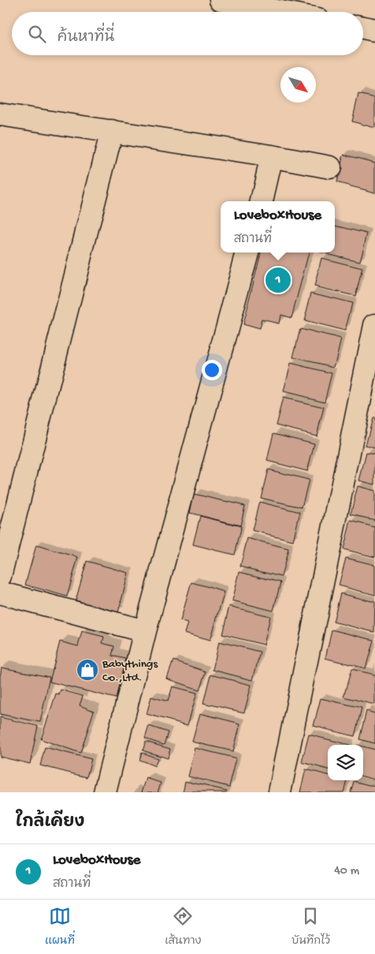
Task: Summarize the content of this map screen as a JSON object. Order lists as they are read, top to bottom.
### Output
{
  "places": {
    "shop": ["Babythings Co.,Ltd."]
  },
  "north": "bottom right",
  "page": {
    "search": "ค้นหาที่นี่",
    "popup": ["LoveboxHouse", "สถานที่"],
    "pins": "1",
    "heading": "ใกล้เคียง",
    "list": [
      {
        "mark": "1",
        "name": "LoveboxHouse",
        "note": "สถานที่",
        "value": "40 m"
      }
    ],
    "nav": ["แผนที่", "เส้นทาง", "บันทึกไว้"]
  }
}
